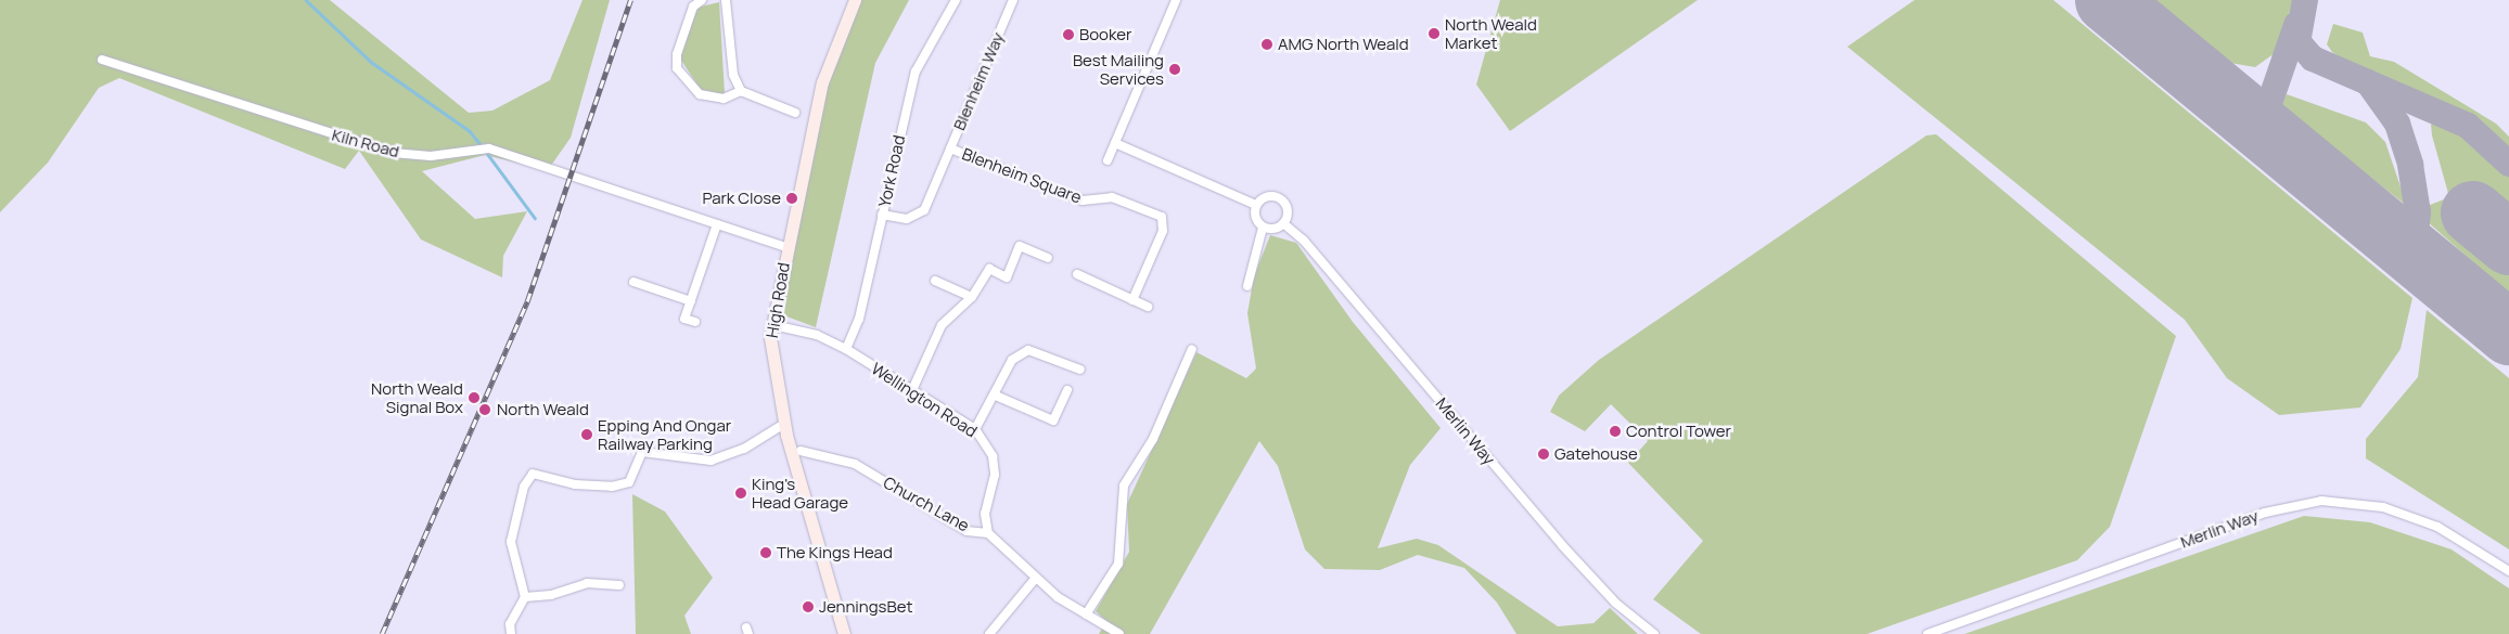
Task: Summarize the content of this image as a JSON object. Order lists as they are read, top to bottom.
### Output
{
  "streets": {
    "main road": ["High Road"],
    "street": [
      "Blenheim Way",
      "Kiln Road",
      "York Road",
      "Blenheim Square",
      "Wellington Road",
      "Merlin Way",
      "Church Lane"
    ]
  },
  "crossings": [
    ["Blenheim Way", "York Road"],
    ["Blenheim Way", "Blenheim Square"],
    ["Kiln Road", "High Road"],
    ["York Road", "Wellington Road"],
    ["High Road", "Wellington Road"],
    ["Wellington Road", "Church Lane"]
  ],
  "places": [
    "North Weald Market",
    "Booker",
    "AMG North Weald",
    "Best Mailing Services",
    "Park Close",
    "North Weald Signal Box",
    "North Weald",
    "Control Tower",
    "Epping And Ongar Railway Parking",
    "Gatehouse",
    "King's Head Garage",
    "The Kings Head",
    "JenningsBet"
  ]
}
